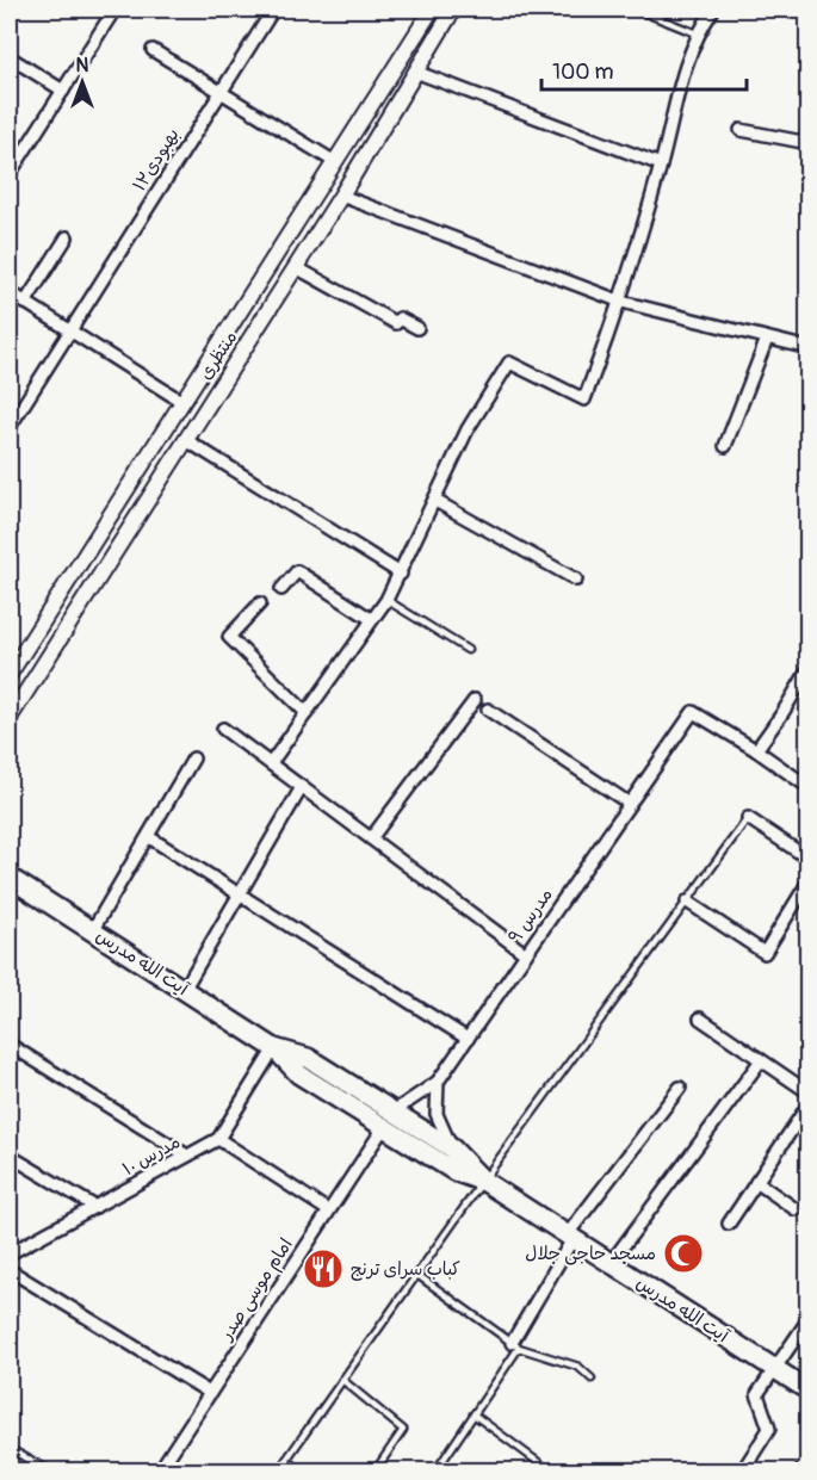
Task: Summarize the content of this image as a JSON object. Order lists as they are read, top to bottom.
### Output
{
  "streets": {
    "main road": ["آیت الله مدرس"],
    "street": [
      "بهبودی۱۲",
      "منتظری",
      "مدرس ۹",
      "مدرس ۱۰",
      "امام موسی صدر"
    ]
  },
  "crossings": [
    ["آیت الله مدرس", "مدرس ۱۰"],
    ["آیت الله مدرس", "امام موسی صدر"]
  ],
  "places": {
    "mosque": ["مسجد حاجی جلال"],
    "restaurant": ["کباب سرای ترنج"]
  },
  "scale_bar": "100 m",
  "north": "top"
}
